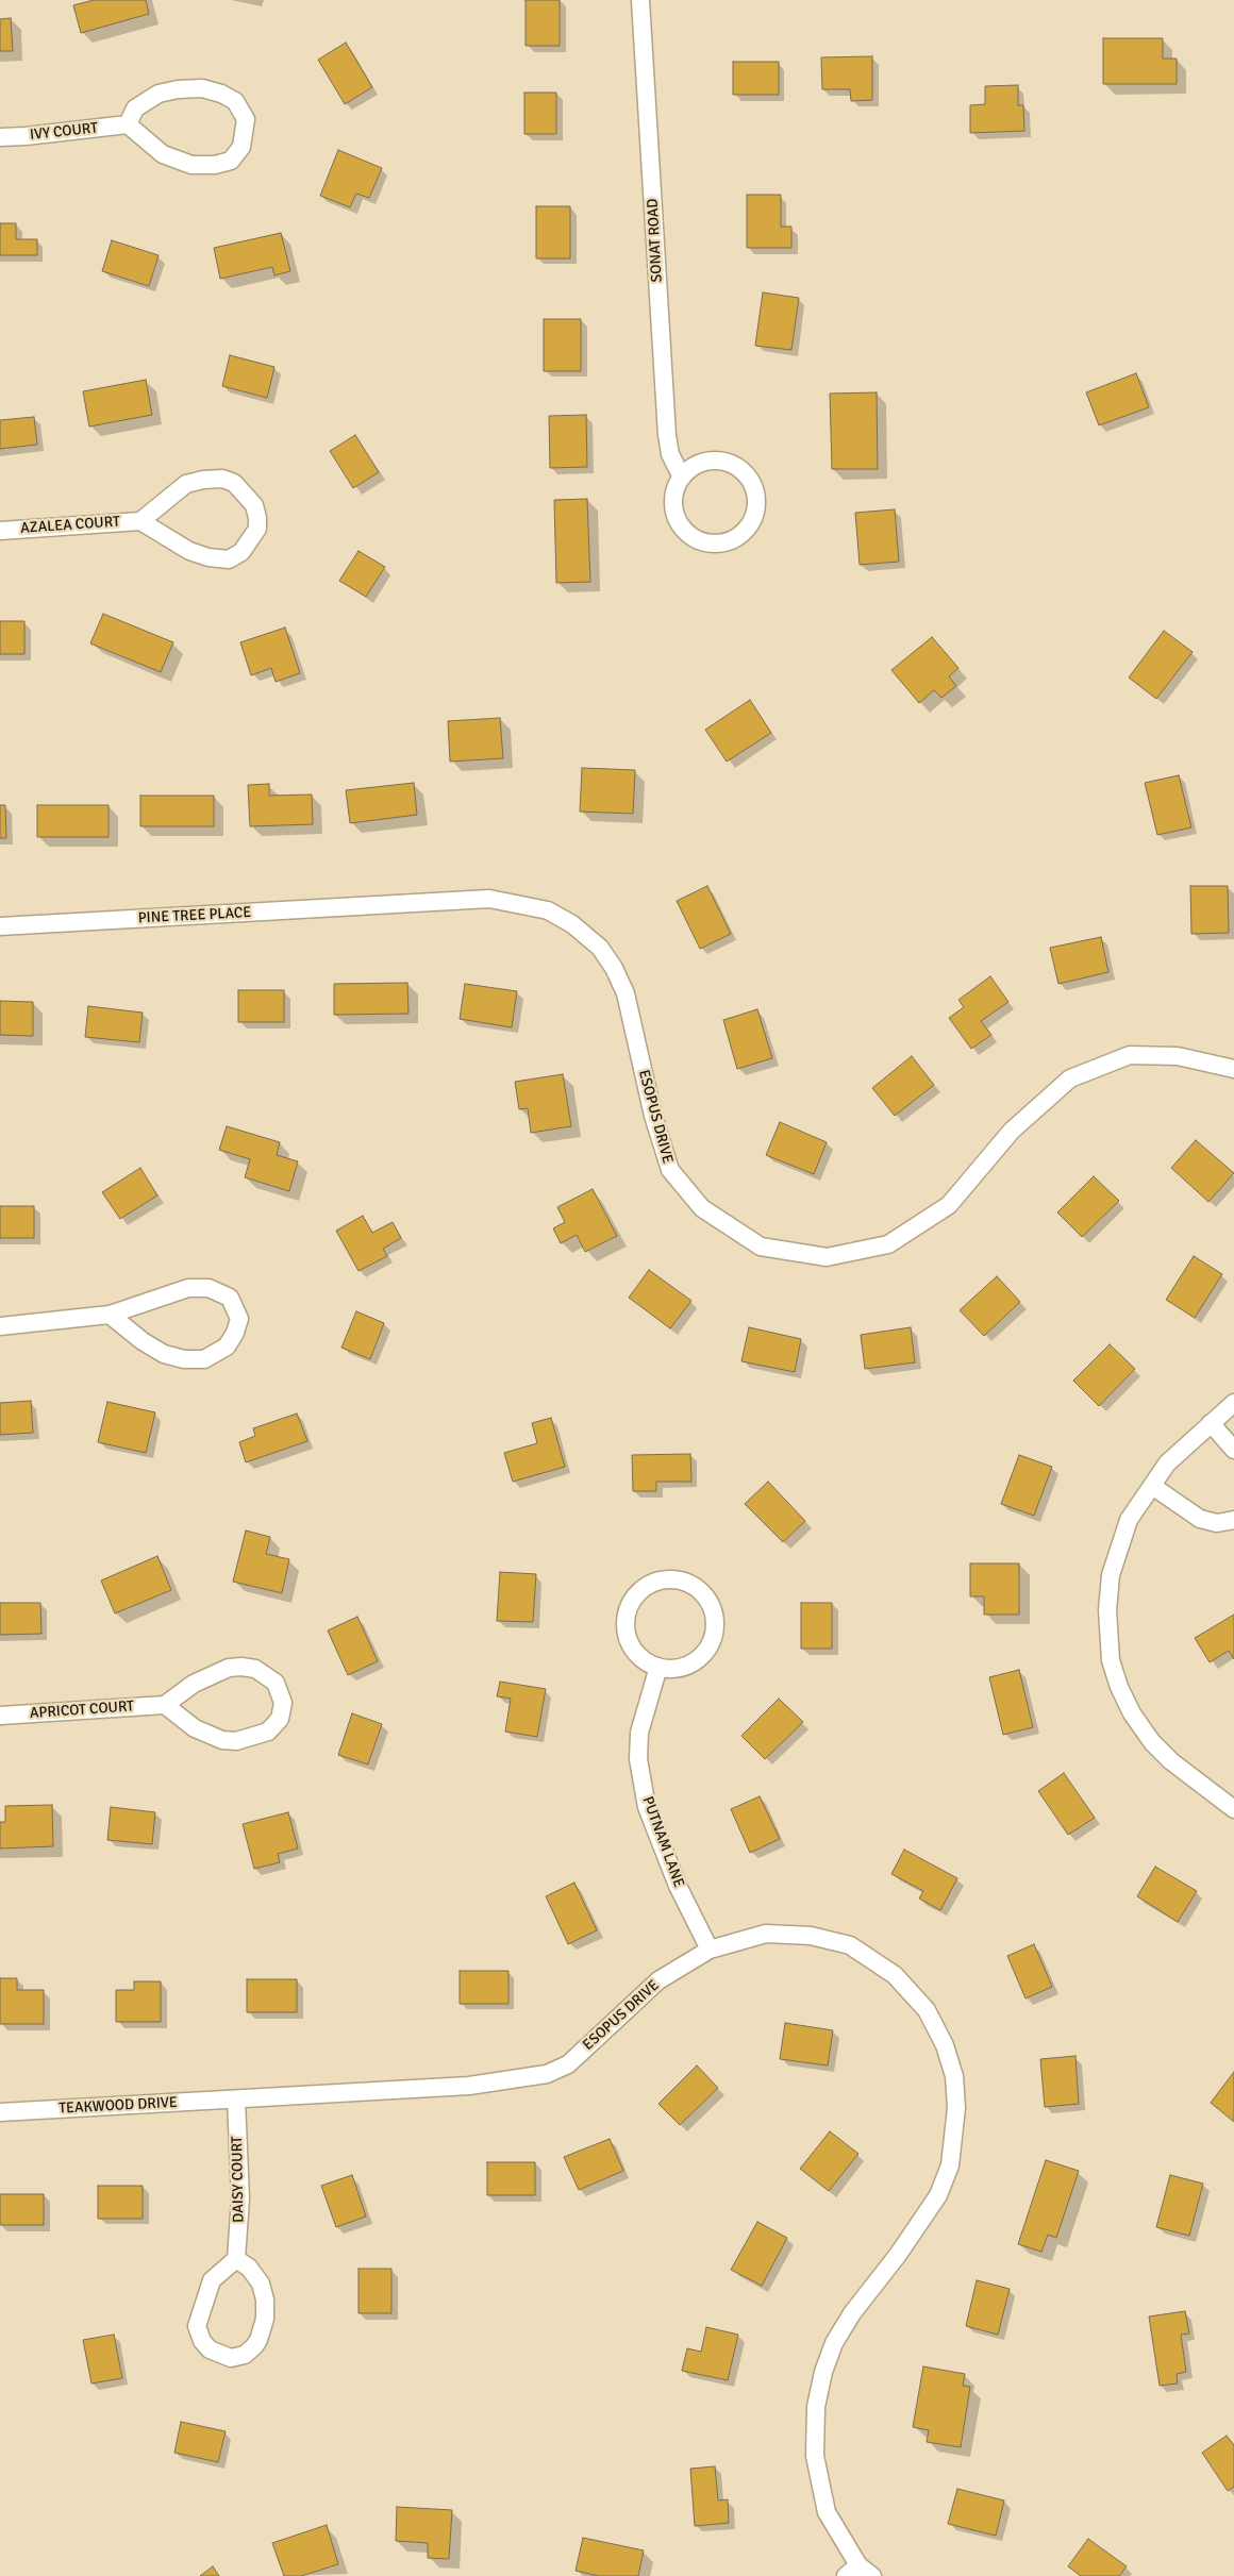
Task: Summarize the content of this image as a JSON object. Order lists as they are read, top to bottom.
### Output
{
  "streets": {
    "street": [
      "IVY COURT",
      "SONAT ROAD",
      "AZALEA COURT",
      "PINE TREE PLACE",
      "ESOPUS DRIVE",
      "APRICOT COURT",
      "PUTNAM LANE",
      "TEAKWOOD DRIVE",
      "DAISY COURT"
    ]
  },
  "crossings": [
    ["PINE TREE PLACE", "ESOPUS DRIVE"],
    ["ESOPUS DRIVE", "PUTNAM LANE"],
    ["ESOPUS DRIVE", "TEAKWOOD DRIVE"],
    ["ESOPUS DRIVE", "DAISY COURT"],
    ["TEAKWOOD DRIVE", "DAISY COURT"]
  ]
}
